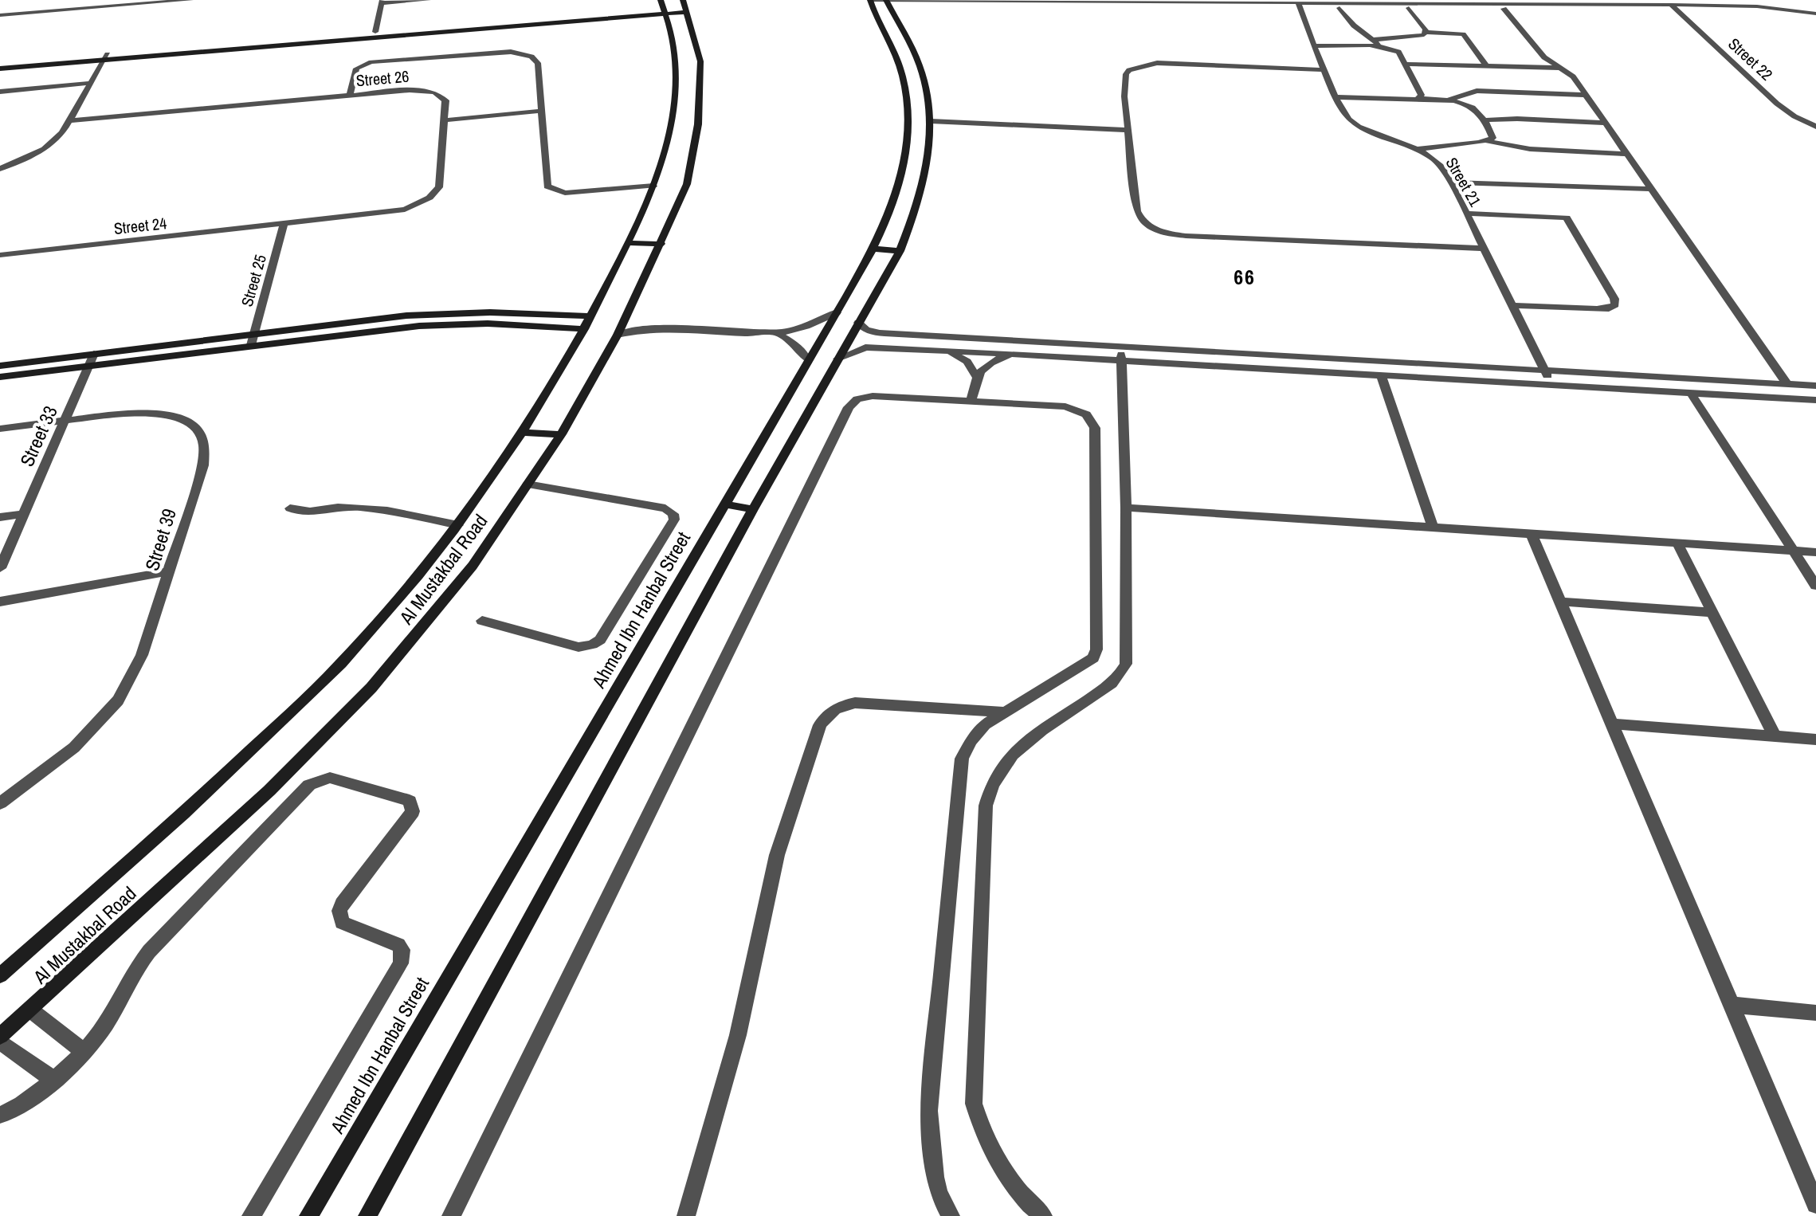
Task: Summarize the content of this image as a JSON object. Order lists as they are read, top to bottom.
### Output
{
  "streets": {
    "street": [
      "Street 22",
      "Street 26",
      "Street 21",
      "Street 24",
      "Street 25",
      "Street 33",
      "Street 39",
      "Al Mustakbal Road",
      "Ahmed Ibn Hanbal Street"
    ]
  },
  "crossings": [
    ["Street 26", "Street 24"],
    ["Street 26", "Street 25"],
    ["Street 24", "Street 25"],
    ["Street 33", "Street 39"]
  ],
  "districts": ["66"]
}
